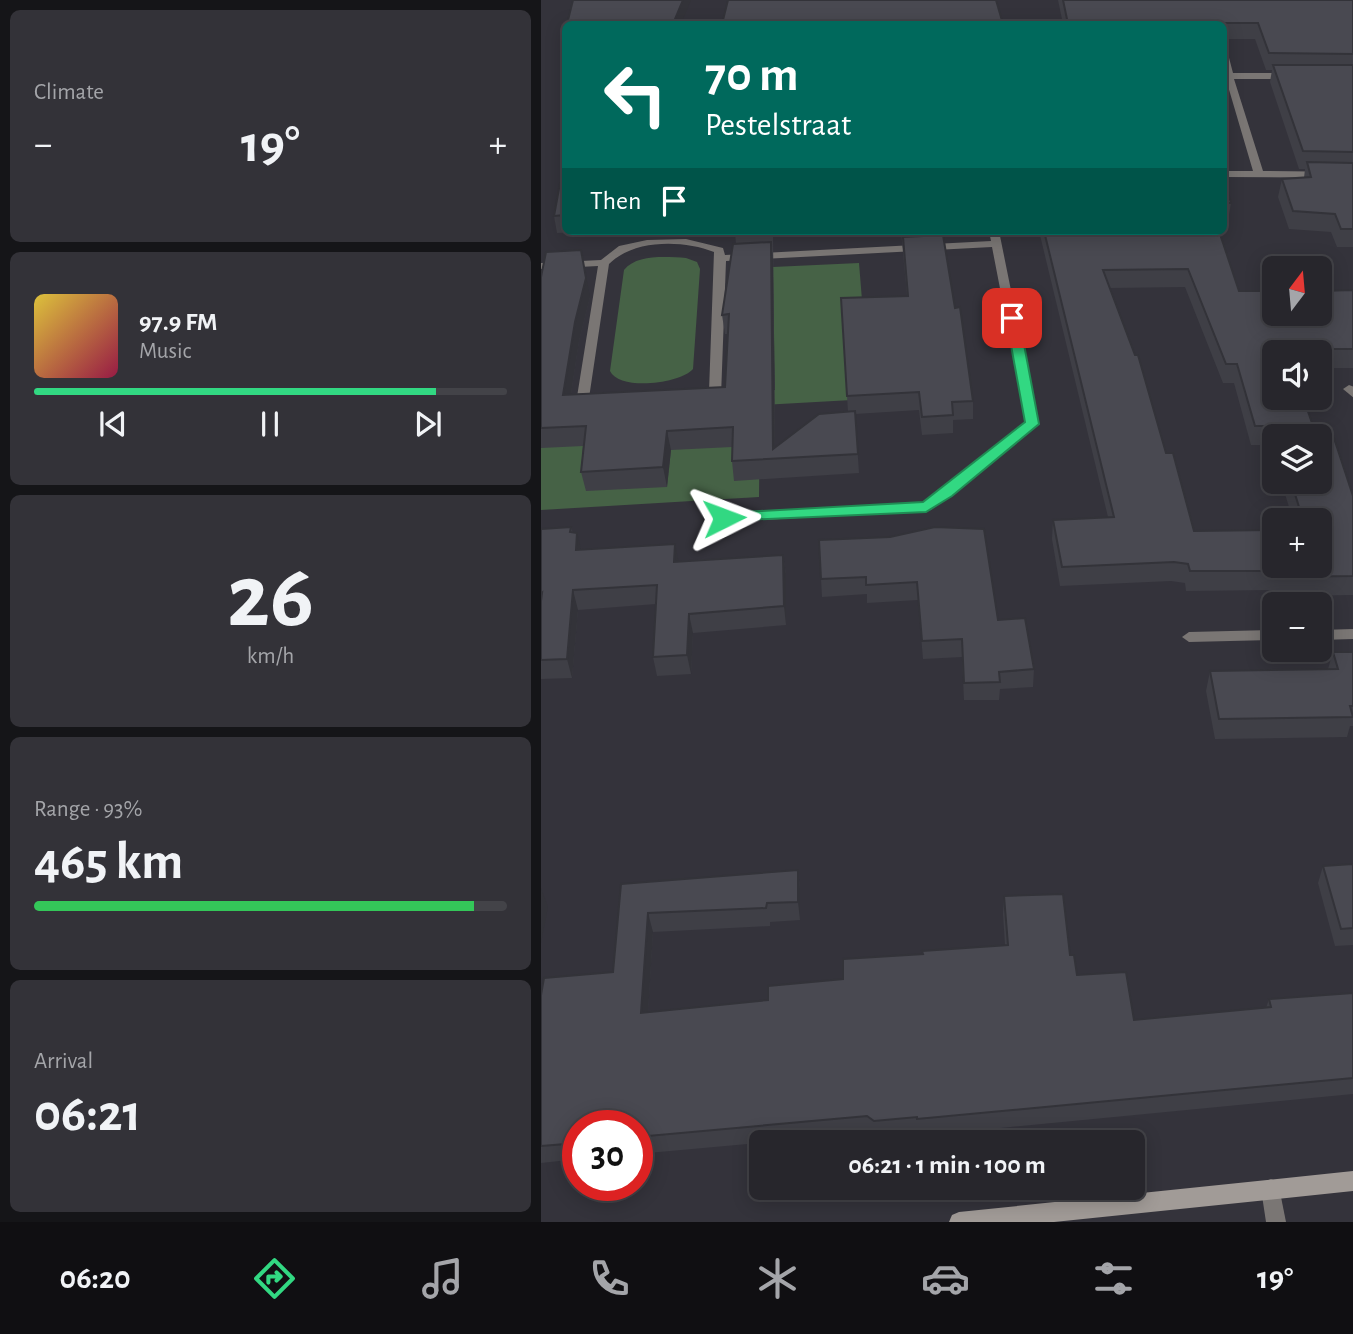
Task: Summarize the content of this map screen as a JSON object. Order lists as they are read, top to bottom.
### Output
{
  "north": "top",
  "page": {
    "tile": [
      "Climate",
      ["26", "km/h"],
      ["Range · 93%", "465 km"],
      ["Arrival", "06:21"]
    ],
    "turn": ["70 m", "Pestelstraat"],
    "heat": ["−", "19°", "+"],
    "then": "Then",
    "map_buttons": ["+", "−"],
    "song": ["97.9 FM", "Music"],
    "limit": "30",
    "trip": "06:21 · 1 min · 100 m",
    "tabs": ["06:20", "19°"]
  }
}
